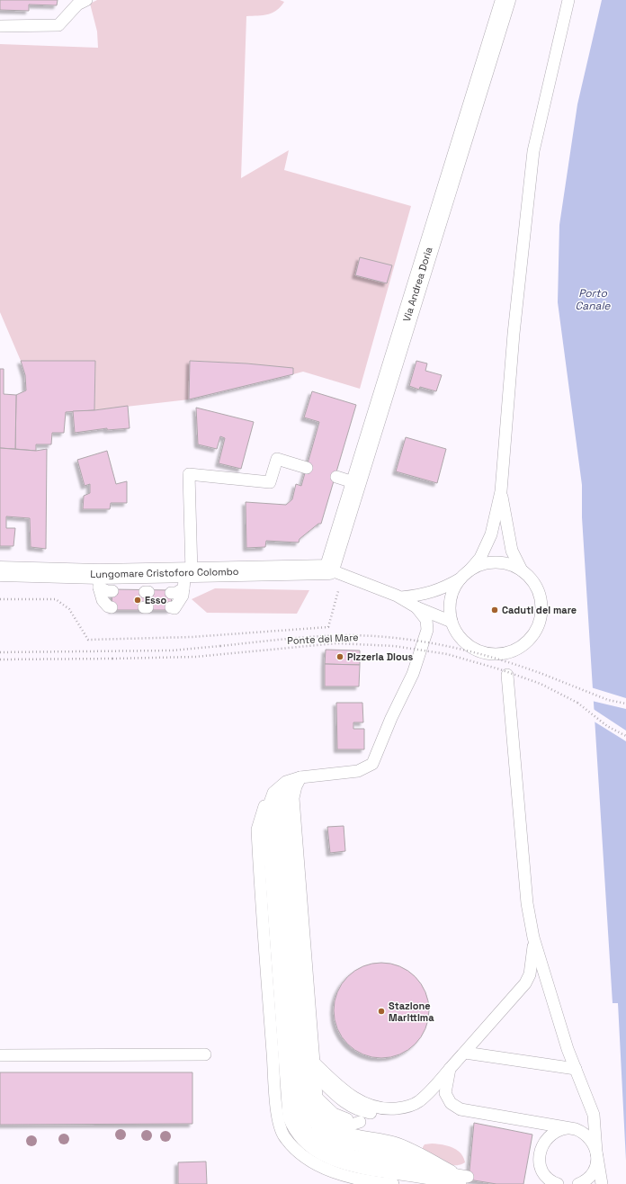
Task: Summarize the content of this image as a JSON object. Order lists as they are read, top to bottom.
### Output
{
  "streets": {
    "street": ["Via Andrea Doria", "Lungomare Cristoforo Colombo"],
    "path": ["Ponte del Mare"]
  },
  "crossings": [
    ["Via Andrea Doria", "Lungomare Cristoforo Colombo"]
  ],
  "water": ["Porto Canale"],
  "places": [
    "Esso",
    "Caduti del mare",
    "Pizzeria Dious",
    "Stazione Marittima"
  ]
}
